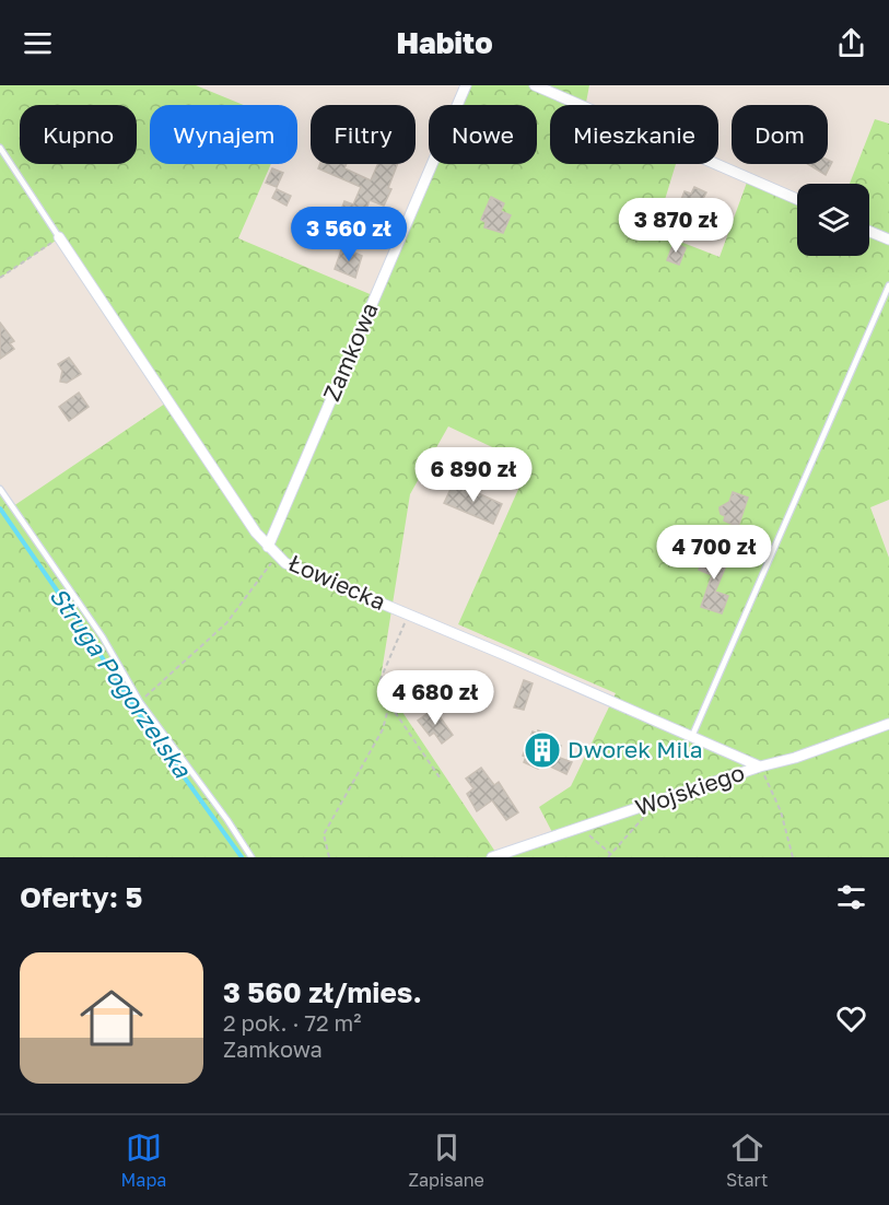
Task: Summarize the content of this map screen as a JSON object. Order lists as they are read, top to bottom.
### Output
{
  "streets": {
    "street": ["Zamkowa", "Łowiecka", "Wojskiego"]
  },
  "crossings": [
    ["Zamkowa", "Łowiecka"],
    ["Łowiecka", "Wojskiego"]
  ],
  "water": ["Struga Pogorzelska"],
  "places": {
    "building": ["Dworek Mila"]
  },
  "page": {
    "header": "Habito",
    "chip": [
      "Kupno",
      "Wynajem",
      "Filtry",
      "Nowe",
      "Mieszkanie",
      "Dom"
    ],
    "price": [
      "3 870 zł",
      "3 560 zł",
      "6 890 zł",
      "4 700 zł",
      "4 680 zł"
    ],
    "heading": "Oferty: 5",
    "list": [
      {
        "name": "3 560 zł/mies.",
        "note": "2 pok. · 72 m² · Zamkowa"
      }
    ],
    "tabs": ["Mapa", "Zapisane", "Start"]
  }
}
